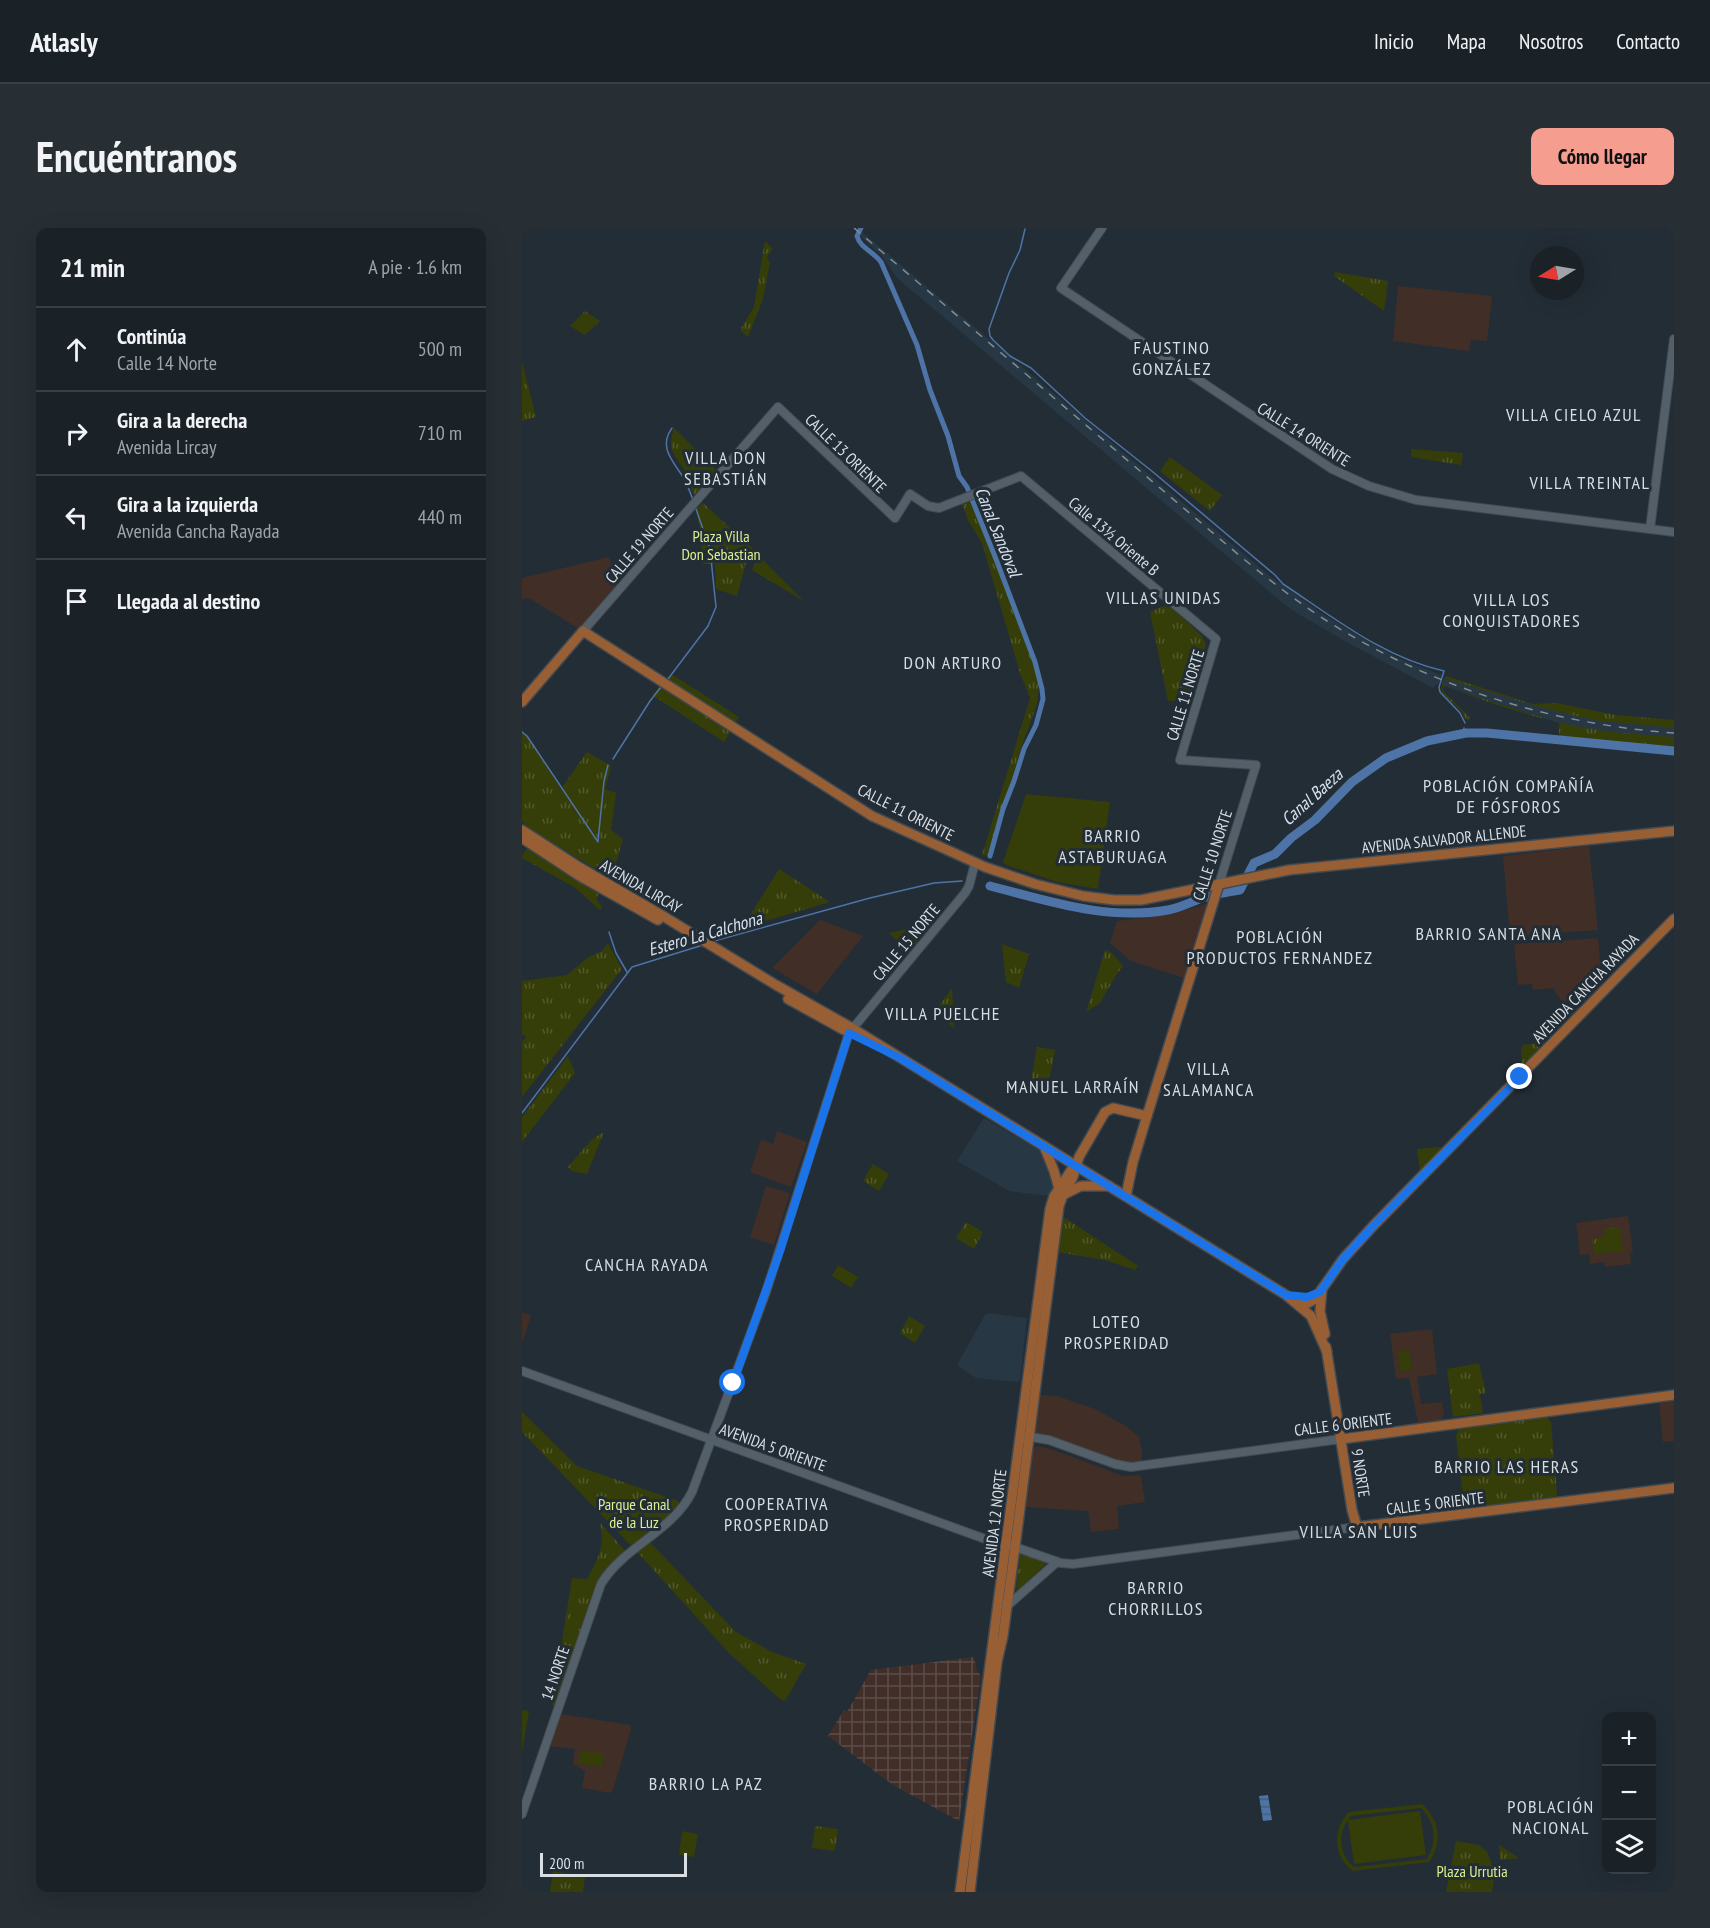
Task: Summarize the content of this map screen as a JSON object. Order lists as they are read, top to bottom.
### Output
{
  "streets": {
    "main road": [
      "CALLE 19 NORTE",
      "CALLE 11 ORIENTE",
      "AVENIDA SALVADOR ALLENDE",
      "CALLE 10 NORTE",
      "AVENIDA LIRCAY",
      "AVENIDA CANCHA RAYADA",
      "CALLE 6 ORIENTE",
      "9 NORTE",
      "CALLE 5 ORIENTE",
      "AVENIDA 12 NORTE"
    ],
    "street": [
      "CALLE 14 ORIENTE",
      "CALLE 13 ORIENTE",
      "Calle 13½ Oriente B",
      "CALLE 11 NORTE",
      "CALLE 15 NORTE",
      "AVENIDA 5 ORIENTE",
      "14 NORTE"
    ]
  },
  "crossings": [
    ["CALLE 13 ORIENTE", "Calle 13½ Oriente B"],
    ["CALLE 13 ORIENTE", "CALLE 19 NORTE"],
    ["Calle 13½ Oriente B", "CALLE 11 NORTE"],
    ["CALLE 19 NORTE", "CALLE 11 ORIENTE"],
    ["CALLE 11 NORTE", "CALLE 10 NORTE"],
    ["CALLE 11 ORIENTE", "AVENIDA SALVADOR ALLENDE"],
    ["CALLE 11 ORIENTE", "CALLE 10 NORTE"],
    ["CALLE 11 ORIENTE", "CALLE 15 NORTE"],
    ["AVENIDA SALVADOR ALLENDE", "CALLE 10 NORTE"],
    ["CALLE 10 NORTE", "AVENIDA LIRCAY"],
    ["CALLE 10 NORTE", "AVENIDA 12 NORTE"],
    ["AVENIDA LIRCAY", "CALLE 15 NORTE"],
    ["AVENIDA LIRCAY", "9 NORTE"],
    ["AVENIDA LIRCAY", "AVENIDA 12 NORTE"],
    ["AVENIDA LIRCAY", "14 NORTE"],
    ["CALLE 15 NORTE", "14 NORTE"],
    ["CALLE 6 ORIENTE", "9 NORTE"],
    ["CALLE 6 ORIENTE", "AVENIDA 12 NORTE"],
    ["AVENIDA 5 ORIENTE", "CALLE 5 ORIENTE"],
    ["AVENIDA 5 ORIENTE", "AVENIDA 12 NORTE"],
    ["AVENIDA 5 ORIENTE", "14 NORTE"],
    ["9 NORTE", "CALLE 5 ORIENTE"],
    ["CALLE 5 ORIENTE", "AVENIDA 12 NORTE"]
  ],
  "districts": [
    "FAUSTINO GONZÁLEZ",
    "VILLA CIELO AZUL",
    "VILLA DON SEBASTIÁN",
    "VILLA TREINTAL",
    "VILLAS UNIDAS",
    "VILLA LOS CONQUISTADORES",
    "DON ARTURO",
    "POBLACIÓN COMPAÑÍA DE FÓSFOROS",
    "BARRIO ASTABURUAGA",
    "BARRIO SANTA ANA",
    "POBLACIÓN PRODUCTOS FERNANDEZ",
    "VILLA PUELCHE",
    "VILLA SALAMANCA",
    "MANUEL LARRAÍN",
    "CANCHA RAYADA",
    "LOTEO PROSPERIDAD",
    "BARRIO LAS HERAS",
    "COOPERATIVA PROSPERIDAD",
    "VILLA SAN LUIS",
    "BARRIO CHORRILLOS",
    "BARRIO LA PAZ",
    "POBLACIÓN NACIONAL"
  ],
  "water": ["Canal Sandoval", "Canal Baeza", "Estero La Calchona"],
  "parks": ["Plaza Villa Don Sebastian", "Parque Canal de la Luz", "Plaza Urrutia"],
  "scale_bar": "200 m",
  "north": "left",
  "page": {
    "header": "Atlasly",
    "nav": [
      "Inicio",
      "Mapa",
      "Nosotros",
      "Contacto"
    ],
    "buttons": "Cómo llegar",
    "title": "Encuéntranos",
    "heading": ["21 min", "A pie · 1.6 km"],
    "list": [
      ["Continúa", "Calle 14 Norte", "500 m"],
      ["Gira a la derecha", "Avenida Lircay", "710 m"],
      ["Gira a la izquierda", "Avenida Cancha Rayada", "440 m"],
      "Llegada al destino"
    ],
    "map_buttons": ["+", "−"],
    "scale": "200 m"
  }
}
